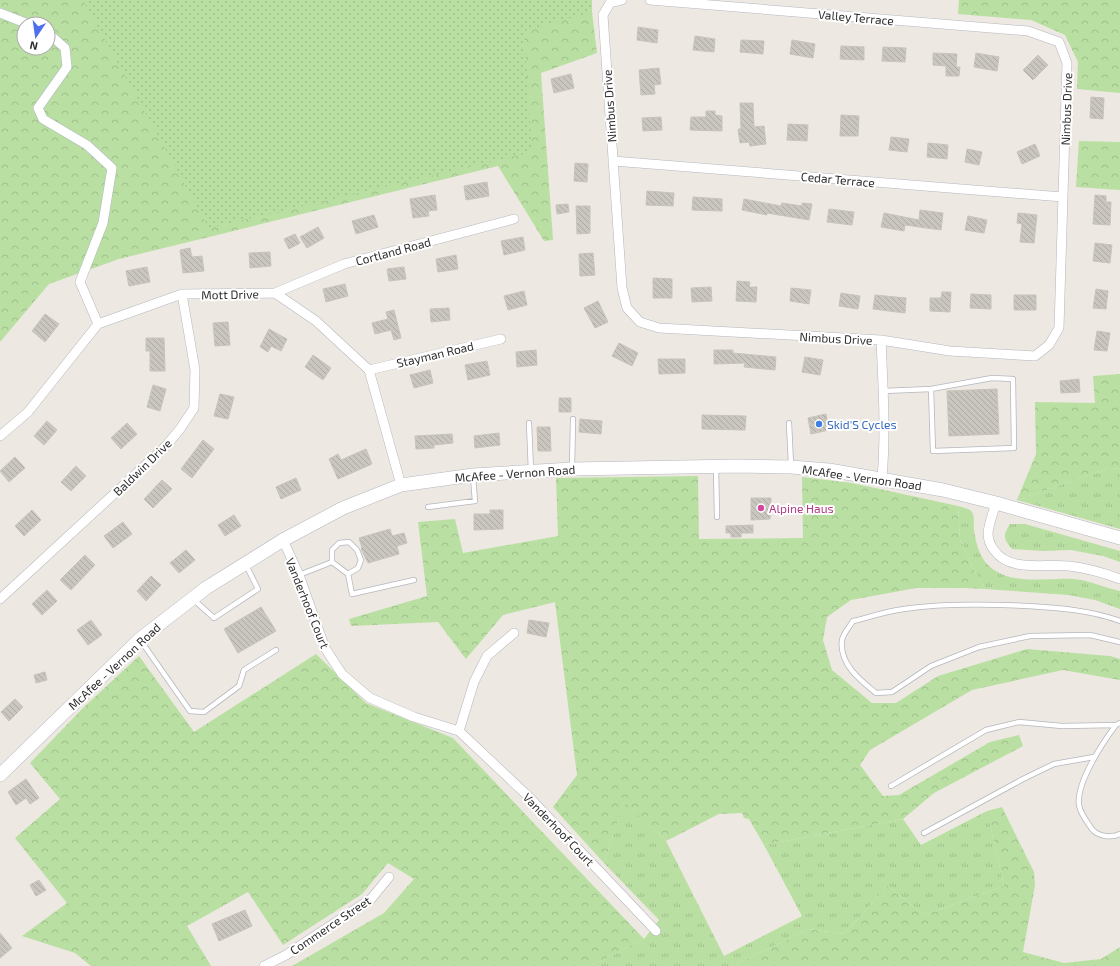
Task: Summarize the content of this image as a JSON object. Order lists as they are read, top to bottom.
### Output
{
  "streets": {
    "main road": ["McAfee - Vernon Road"],
    "street": [
      "Valley Terrace",
      "Nimbus Drive",
      "Cedar Terrace",
      "Cortland Road",
      "Mott Drive",
      "Stayman Road",
      "Baldwin Drive",
      "Vanderhoof Court",
      "Commerce Street"
    ]
  },
  "crossings": [
    ["Valley Terrace", "Nimbus Drive"],
    ["Nimbus Drive", "Cedar Terrace"],
    ["Cortland Road", "Mott Drive"],
    ["Mott Drive", "Stayman Road"],
    ["Mott Drive", "Baldwin Drive"],
    ["McAfee - Vernon Road", "Vanderhoof Court"]
  ],
  "places": ["Skid'S Cycles", "Alpine Haus"],
  "north": "bottom"
}
